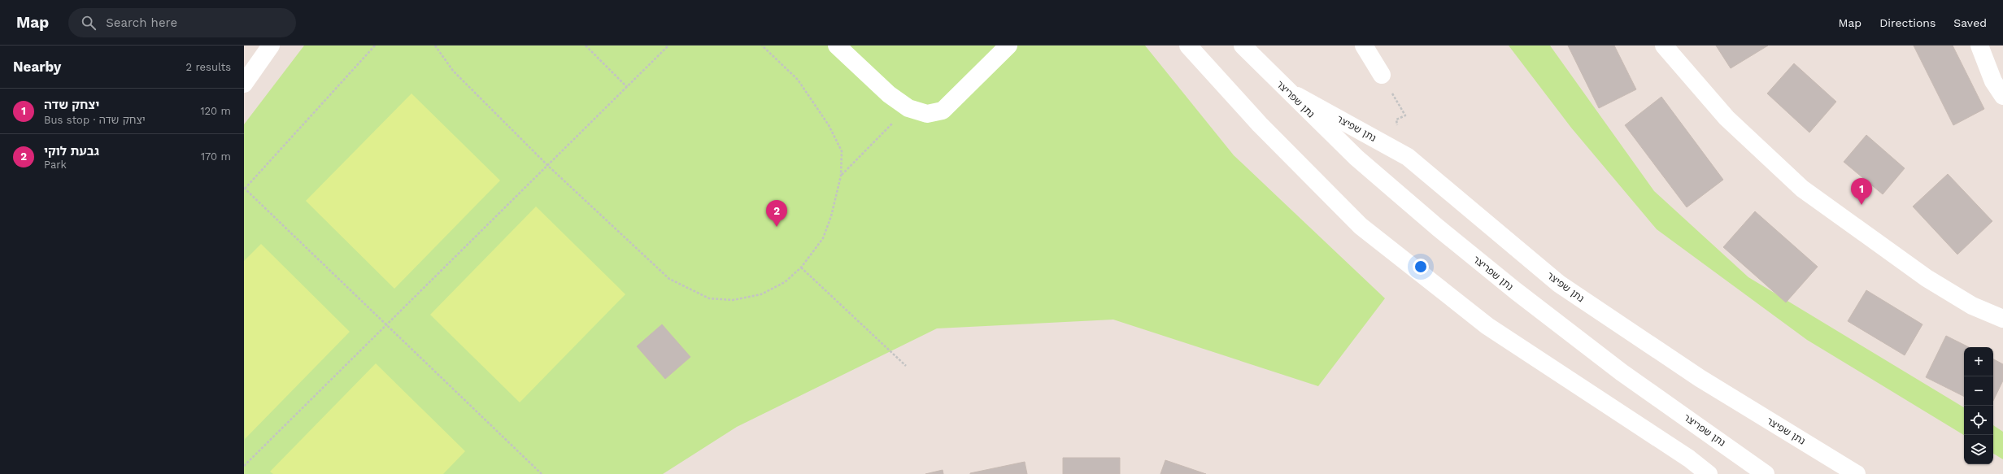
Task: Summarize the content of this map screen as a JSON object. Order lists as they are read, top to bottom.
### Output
{
  "streets": {
    "street": ["נתן שפריצר", "נתן שפיצר"]
  },
  "crossings": [
    ["נתן שפריצר", "נתן שפיצר"]
  ],
  "page": {
    "header": "Map",
    "search": "Search here",
    "nav": ["Map", "Directions", "Saved"],
    "heading": ["Nearby", "2 results"],
    "list": [
      {
        "mark": "1",
        "name": "יצחק שדה",
        "note": "Bus stop · יצחק שדה",
        "value": "120 m"
      },
      {
        "mark": "2",
        "name": "גבעת לוקי",
        "note": "Park",
        "value": "170 m"
      }
    ],
    "pins": ["1", "2"],
    "map_buttons": ["+", "−"]
  }
}
